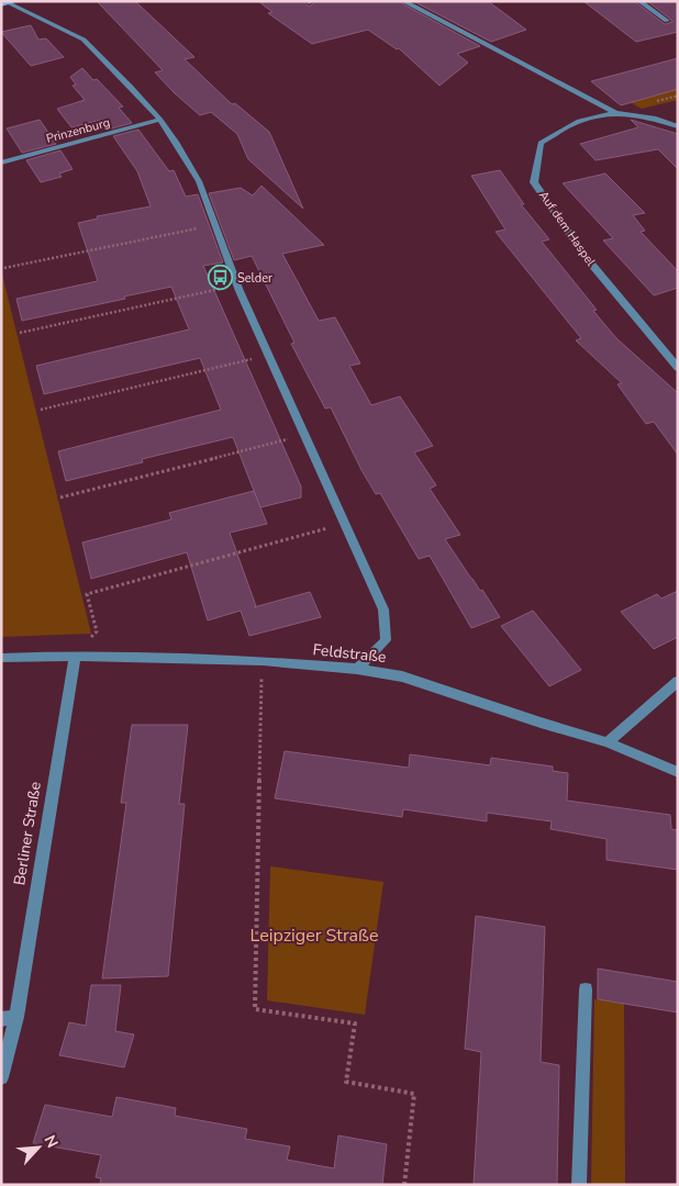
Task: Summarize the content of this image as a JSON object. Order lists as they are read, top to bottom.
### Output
{
  "streets": {
    "street": [
      "Prinzenburg",
      "Auf dem Haspel",
      "Feldstraße",
      "Berliner Straße"
    ]
  },
  "crossings": [
    ["Feldstraße", "Berliner Straße"]
  ],
  "parks": ["Leipziger Straße"],
  "places": {
    "bus stop": ["Selder"]
  },
  "north": "top right"
}
